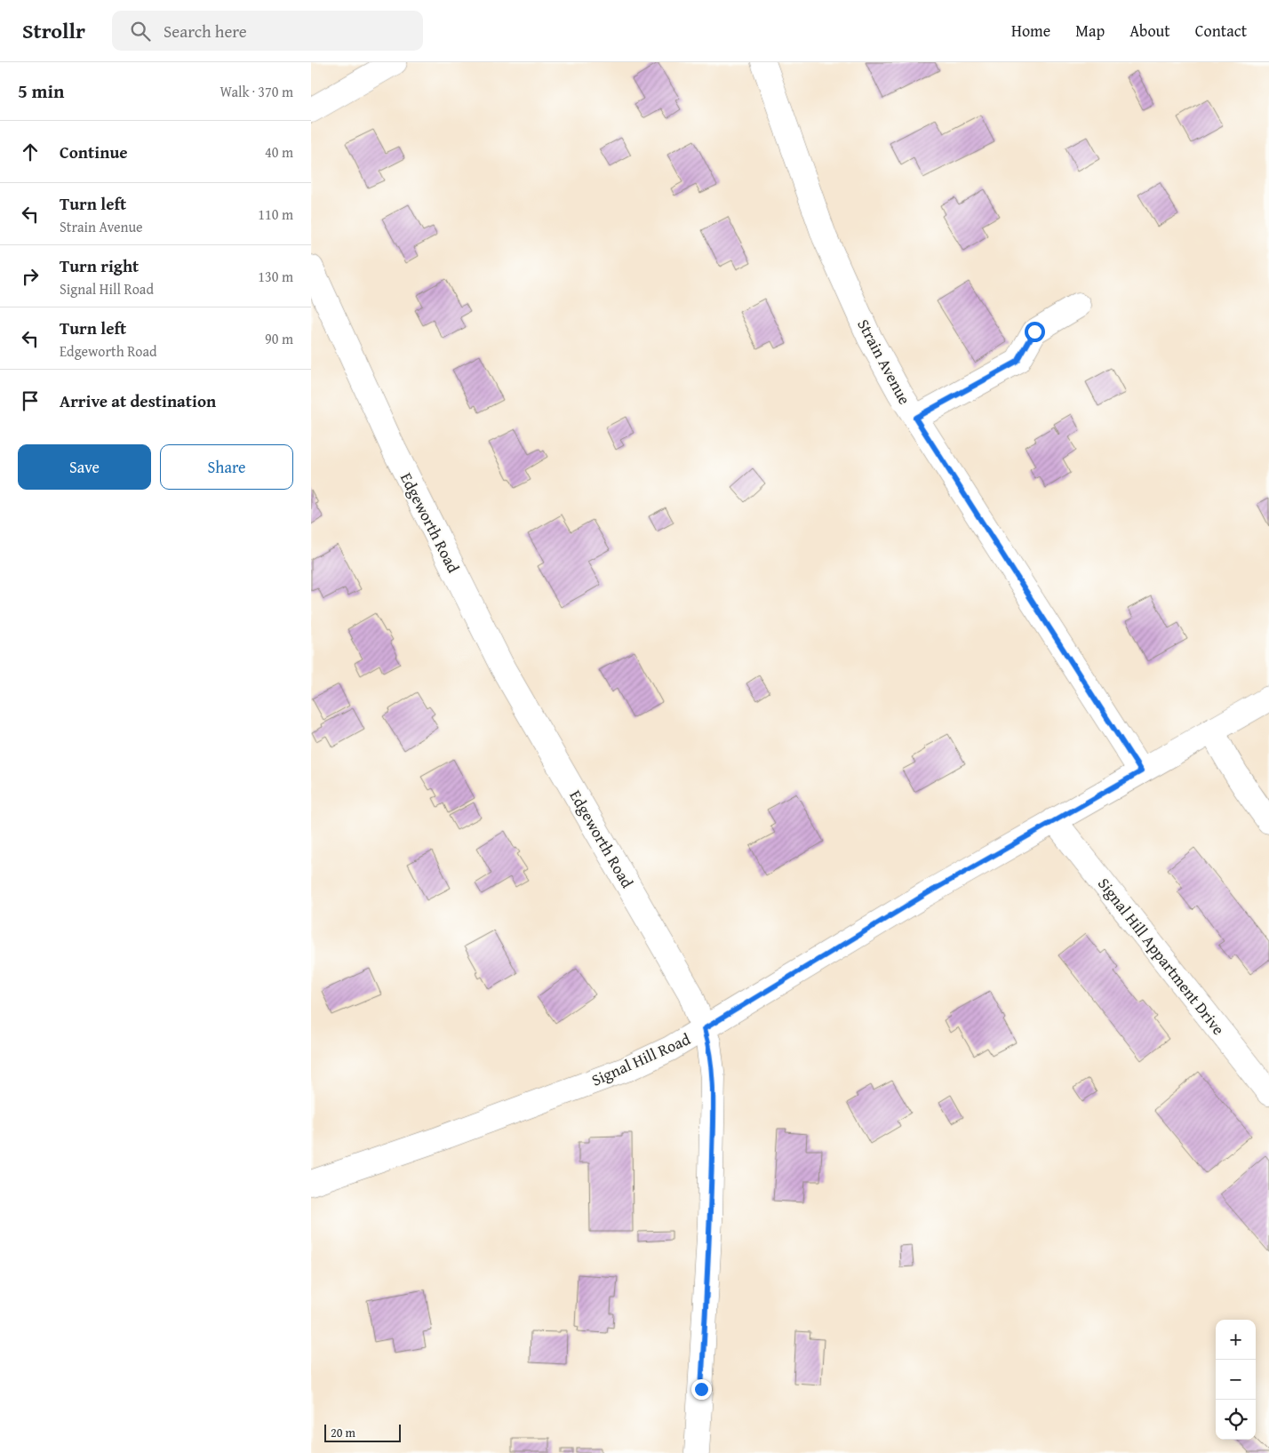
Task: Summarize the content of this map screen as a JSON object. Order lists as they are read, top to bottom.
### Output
{
  "streets": {
    "street": [
      "Strain Avenue",
      "Edgeworth Road",
      "Signal Hill Appartment Drive",
      "Signal Hill Road"
    ]
  },
  "crossings": [
    ["Strain Avenue", "Signal Hill Road"],
    ["Edgeworth Road", "Signal Hill Road"],
    ["Signal Hill Appartment Drive", "Signal Hill Road"]
  ],
  "scale_bar": "20 m",
  "page": {
    "header": "Strollr",
    "search": "Search here",
    "nav": [
      "Home",
      "Map",
      "About",
      "Contact"
    ],
    "heading": ["5 min", "Walk · 370 m"],
    "list": [
      ["Continue", "40 m"],
      ["Turn left", "Strain Avenue", "110 m"],
      ["Turn right", "Signal Hill Road", "130 m"],
      ["Turn left", "Edgeworth Road", "90 m"],
      "Arrive at destination"
    ],
    "buttons": ["Save", "Share"],
    "map_buttons": ["+", "−"],
    "scale": "20 m"
  }
}
